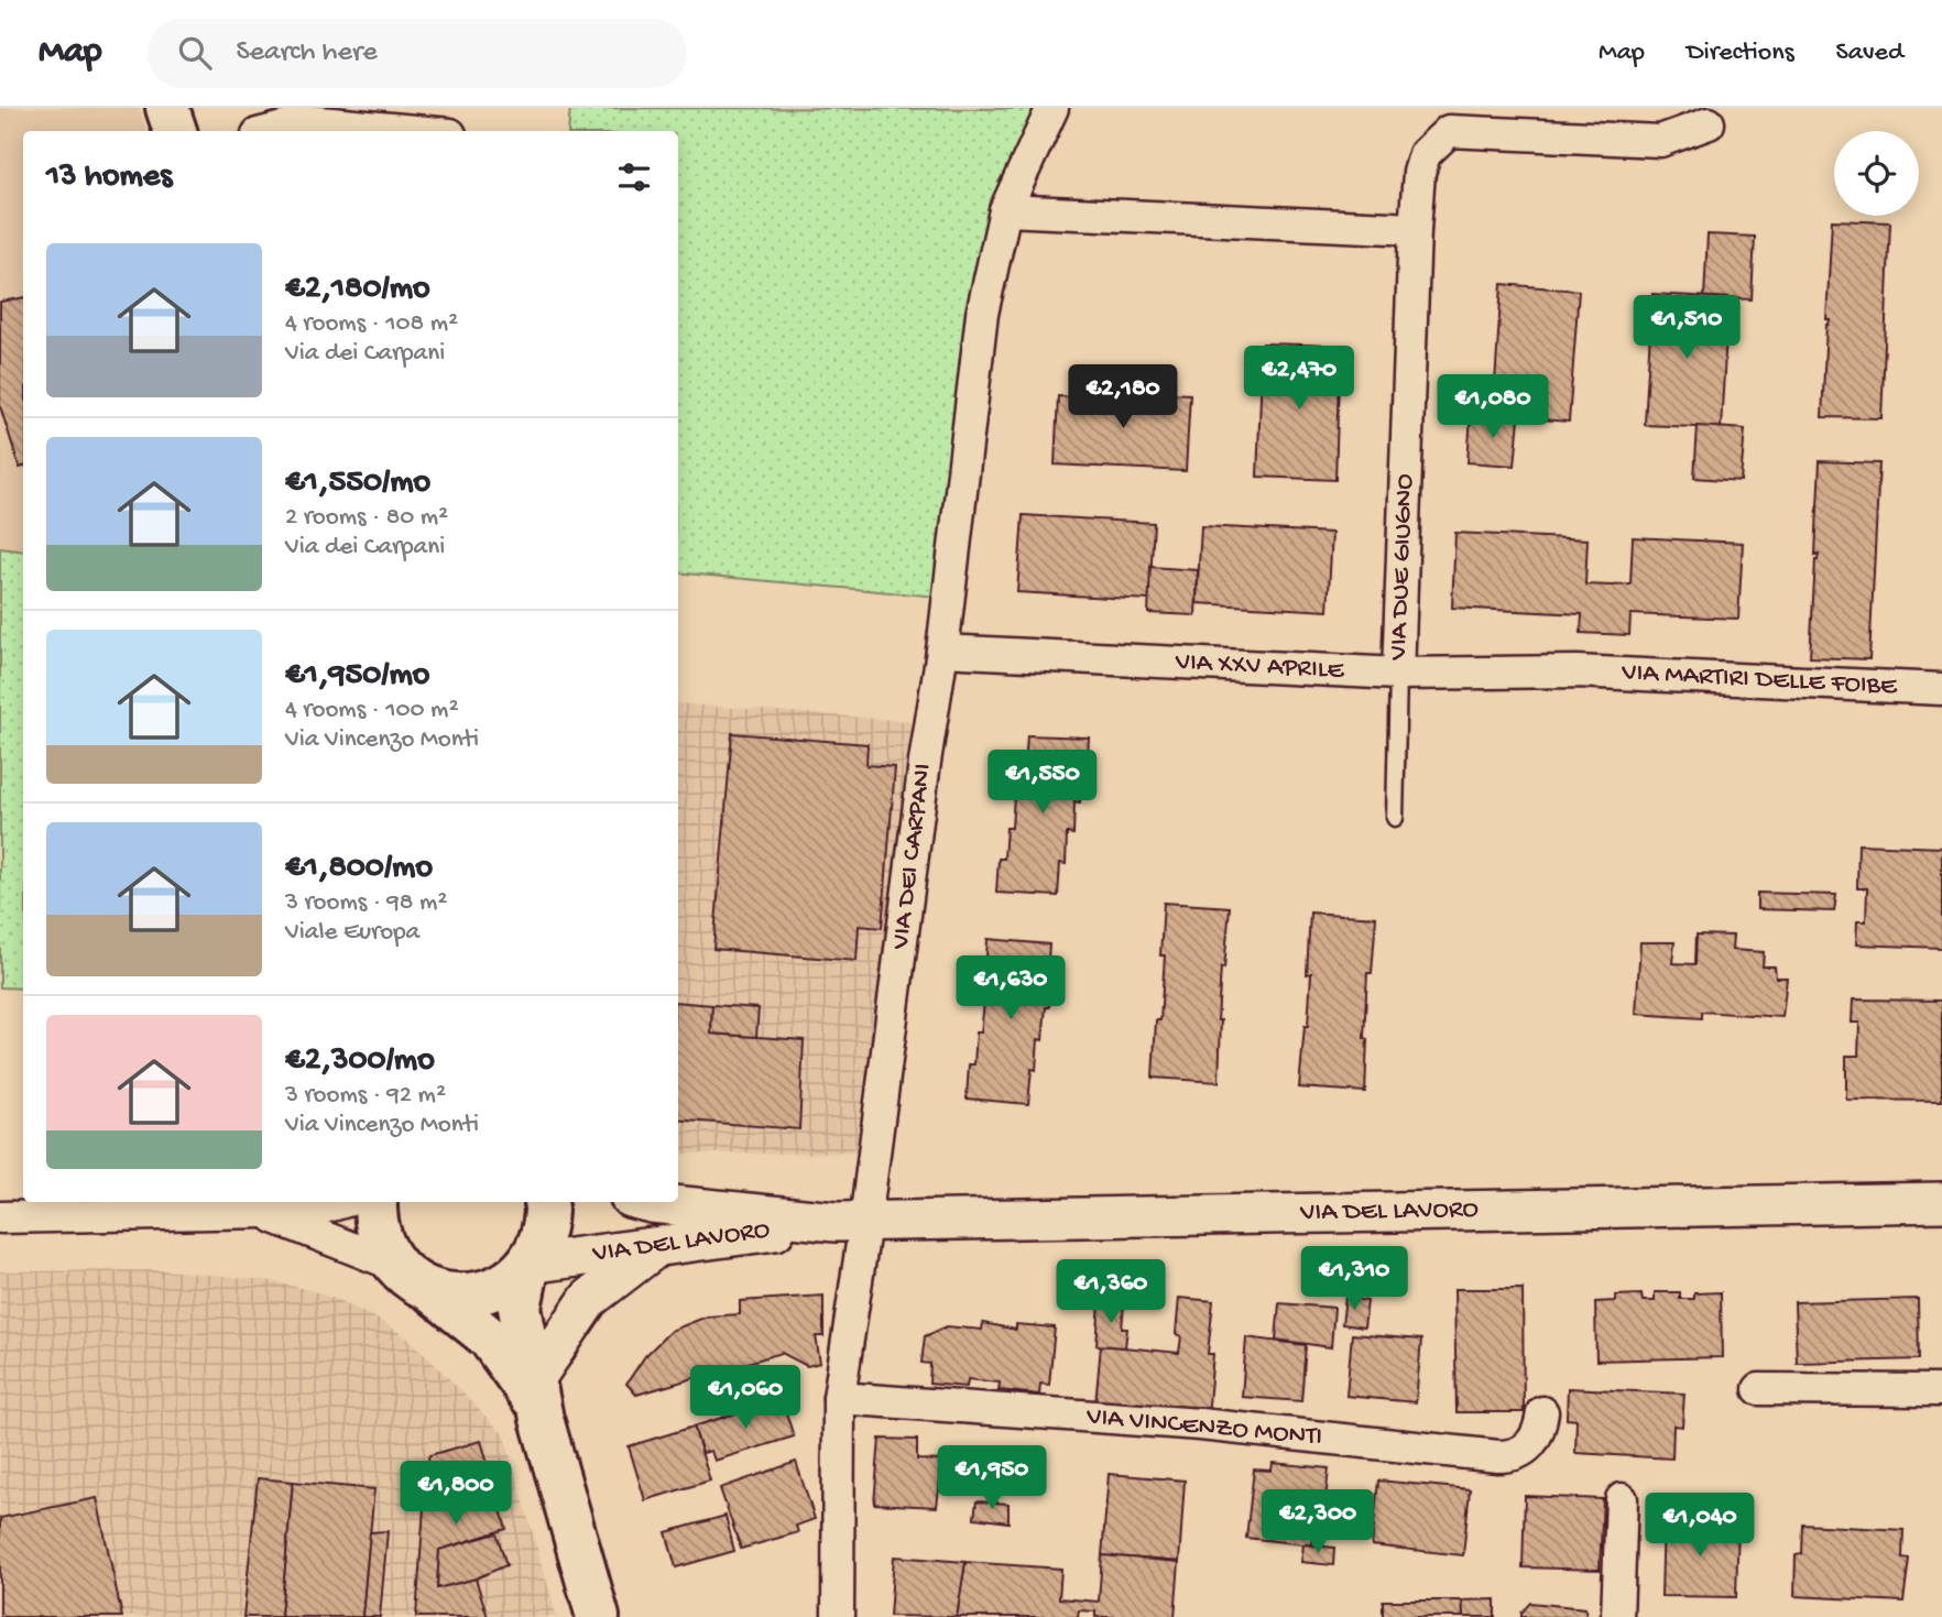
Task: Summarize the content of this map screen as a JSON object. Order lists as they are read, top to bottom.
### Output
{
  "streets": {
    "street": [
      "VIA DUE GIUGNO",
      "VIA XXV APRILE",
      "VIA MARTIRI DELLE FOIBE",
      "VIA DEI CARPANI",
      "VIA DEL LAVORO",
      "VIA VINCENZO MONTI"
    ]
  },
  "crossings": [
    ["VIA DUE GIUGNO", "VIA XXV APRILE"],
    ["VIA XXV APRILE", "VIA MARTIRI DELLE FOIBE"],
    ["VIA XXV APRILE", "VIA DEI CARPANI"],
    ["VIA DEI CARPANI", "VIA DEL LAVORO"],
    ["VIA DEI CARPANI", "VIA VINCENZO MONTI"]
  ],
  "page": {
    "header": "Map",
    "search": "Search here",
    "nav": ["Map", "Directions", "Saved"],
    "heading": "13 homes",
    "list": [
      {
        "name": "€2,180/mo",
        "note": "4 rooms · 108 m² · Via dei Carpani"
      },
      {
        "name": "€1,550/mo",
        "note": "2 rooms · 80 m² · Via dei Carpani"
      },
      {
        "name": "€1,950/mo",
        "note": "4 rooms · 100 m² · Via Vincenzo Monti"
      },
      {
        "name": "€1,800/mo",
        "note": "3 rooms · 98 m² · Viale Europa"
      },
      {
        "name": "€2,300/mo",
        "note": "3 rooms · 92 m² · Via Vincenzo Monti"
      }
    ],
    "price": [
      "€1,510",
      "€2,470",
      "€2,180",
      "€1,080",
      "€1,550",
      "€1,630",
      "€1,310",
      "€1,360",
      "€1,060",
      "€1,950",
      "€1,800",
      "€2,300",
      "€1,040"
    ]
  }
}
